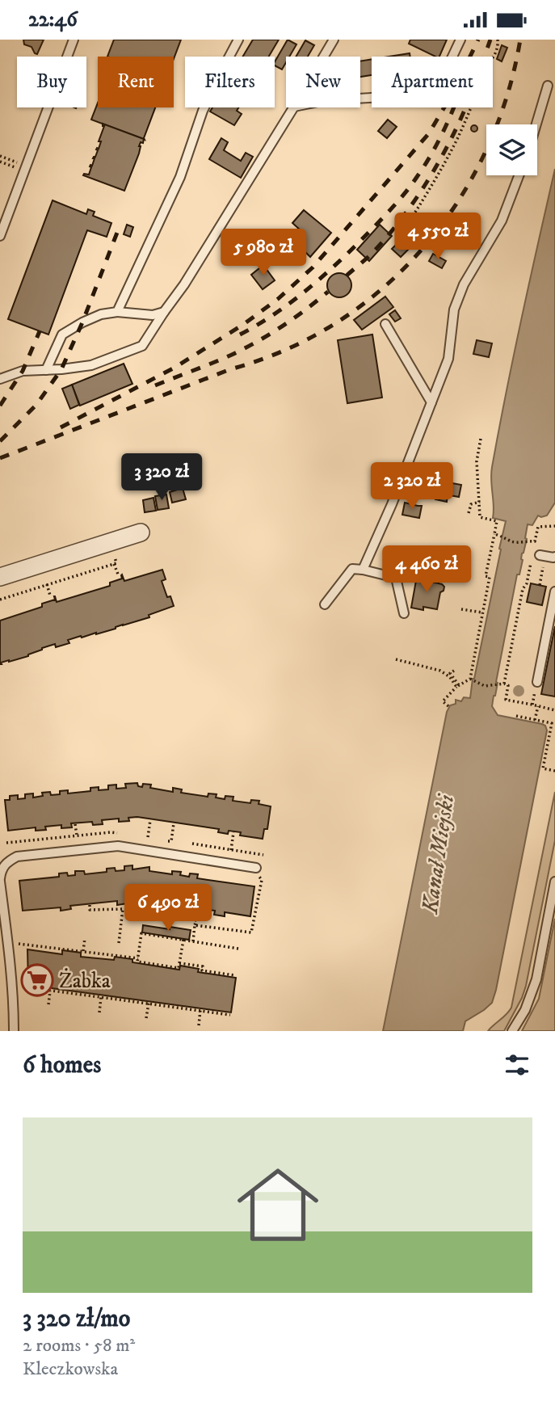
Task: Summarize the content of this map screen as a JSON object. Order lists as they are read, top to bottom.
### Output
{
  "water": ["Kanał Miejski"],
  "places": {
    "supermarket": ["Żabka"]
  },
  "page": {
    "status": "22:46",
    "chip": [
      "Buy",
      "Rent",
      "Filters",
      "New",
      "Apartment"
    ],
    "price": [
      "4 550 zł",
      "5 980 zł",
      "3 320 zł",
      "2 320 zł",
      "4 460 zł",
      "6 490 zł"
    ],
    "heading": "6 homes",
    "list": [
      {
        "name": "3 320 zł/mo",
        "note": "2 rooms · 58 m² · Kleczkowska"
      }
    ]
  }
}
